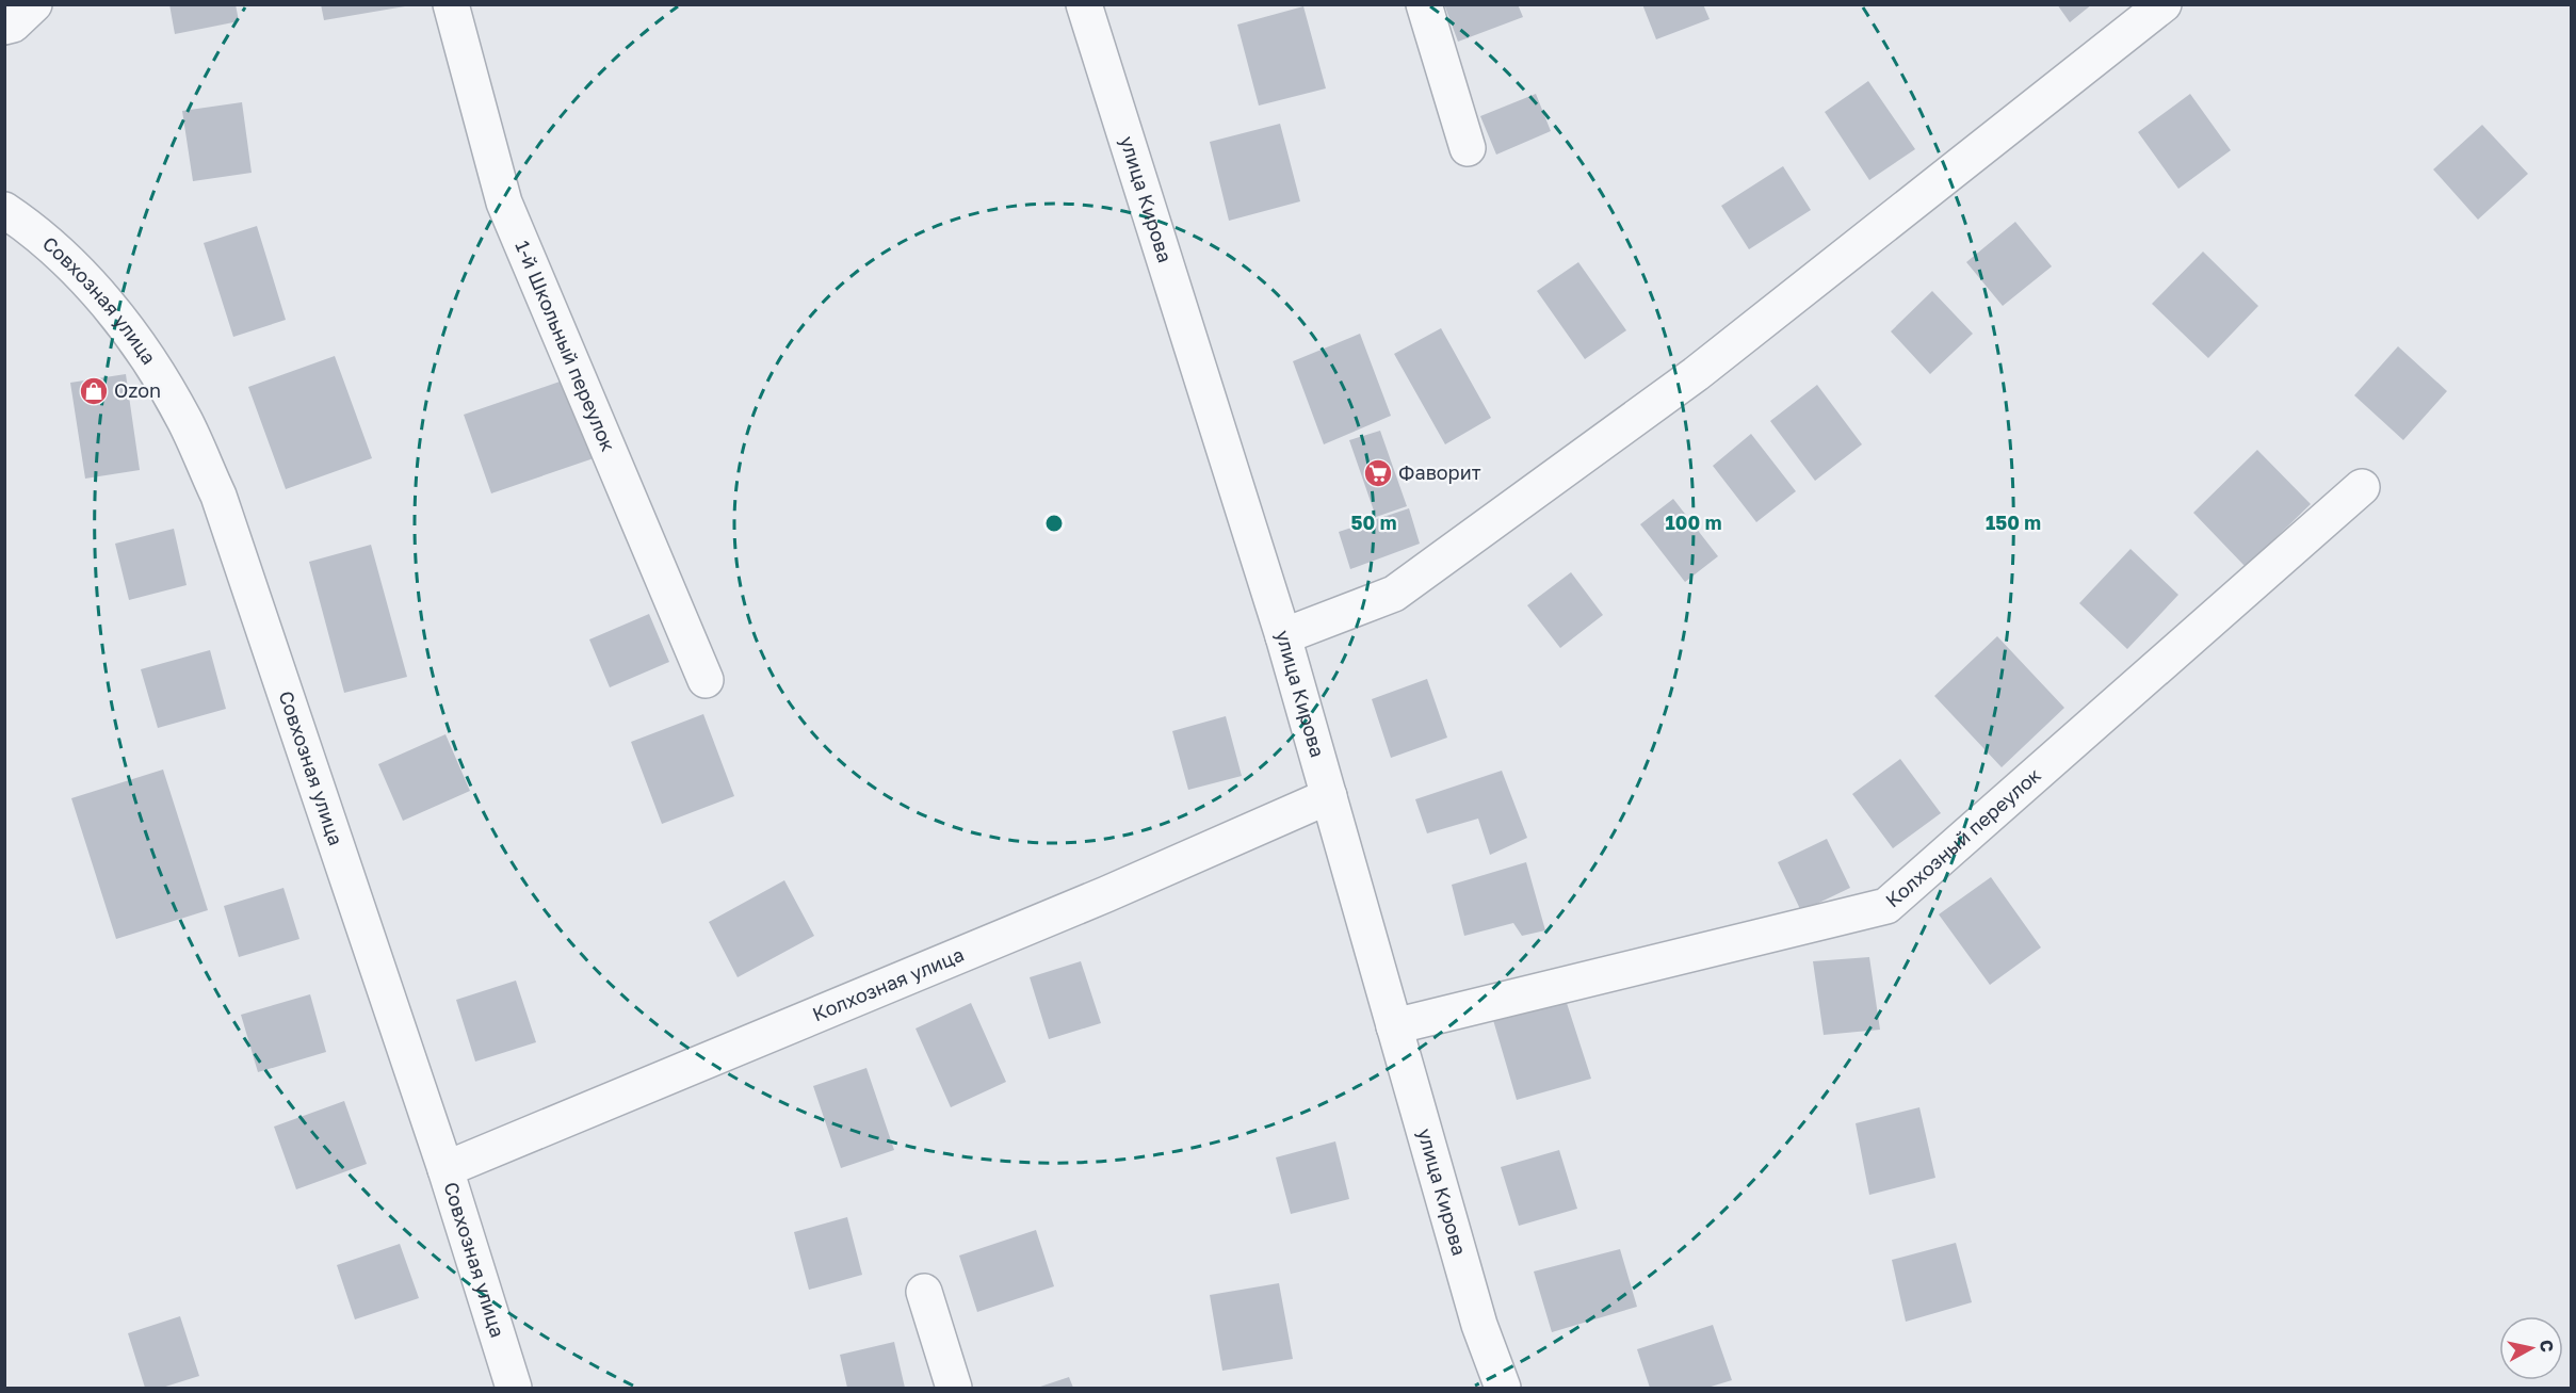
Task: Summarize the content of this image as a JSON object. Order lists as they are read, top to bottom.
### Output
{
  "streets": {
    "street": [
      "улица Кирова",
      "Совхозная улица",
      "1-й Школьный переулок",
      "Колхозный переулок",
      "Колхозная улица"
    ]
  },
  "crossings": [
    ["улица Кирова", "Колхозный переулок"],
    ["улица Кирова", "Колхозная улица"],
    ["Совхозная улица", "Колхозная улица"]
  ],
  "places": {
    "shop": ["Ozon"],
    "supermarket": ["Фаворит"]
  },
  "north": "right",
  "rings": ["50 m", "100 m", "150 m"]
}
